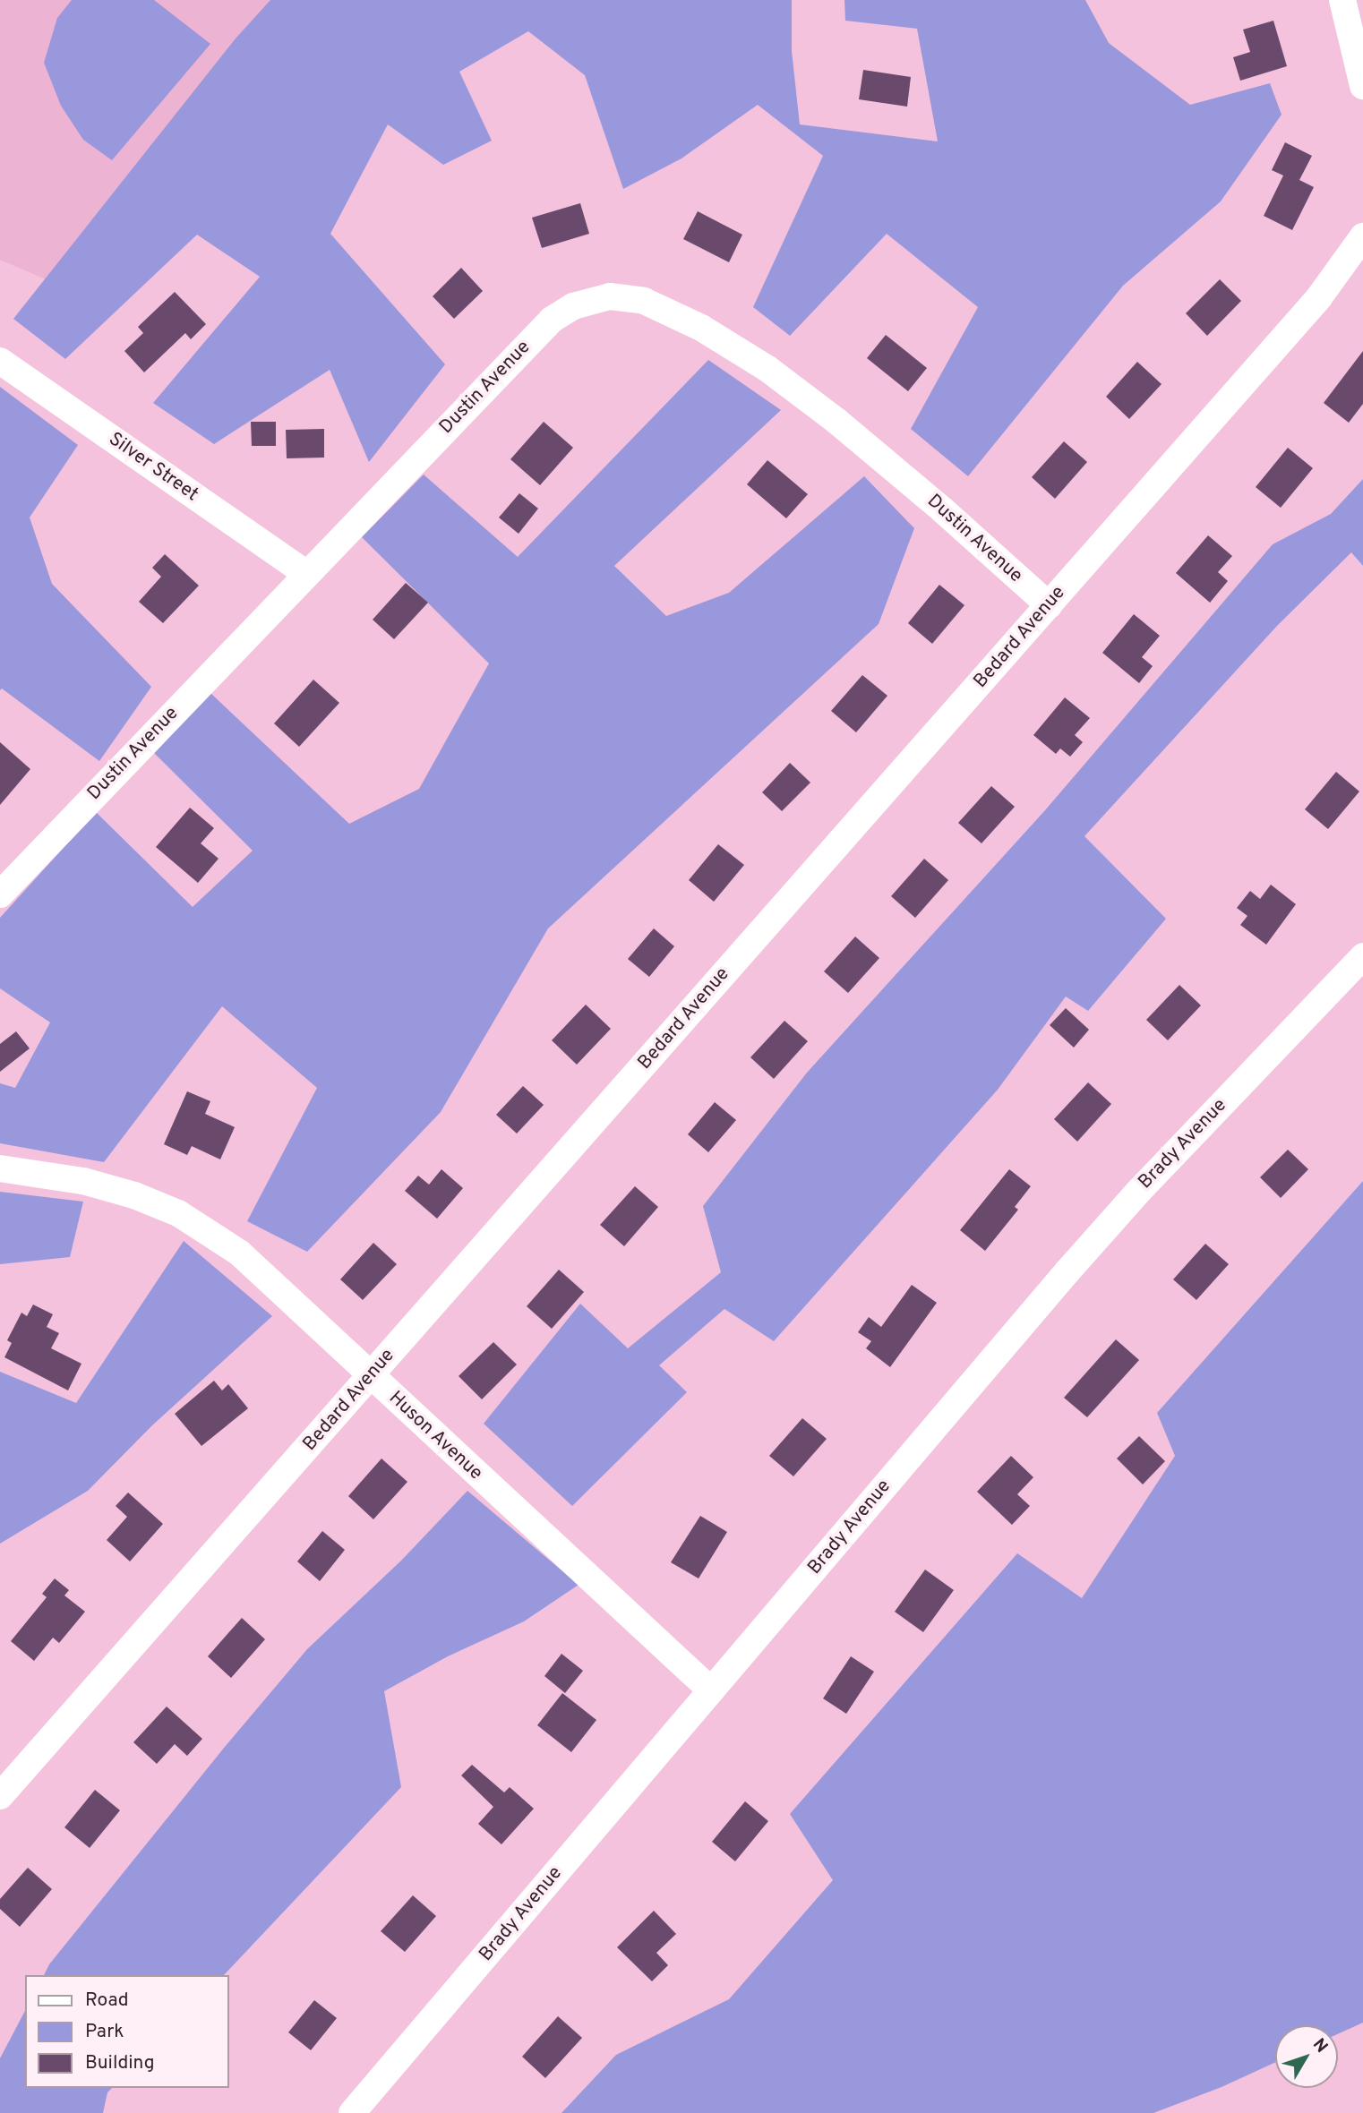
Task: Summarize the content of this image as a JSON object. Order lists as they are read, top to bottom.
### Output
{
  "streets": {
    "street": [
      "Dustin Avenue",
      "Silver Street",
      "Bedard Avenue",
      "Brady Avenue",
      "Huson Avenue"
    ]
  },
  "crossings": [
    ["Dustin Avenue", "Silver Street"],
    ["Dustin Avenue", "Bedard Avenue"],
    ["Bedard Avenue", "Huson Avenue"],
    ["Brady Avenue", "Huson Avenue"]
  ],
  "legend": ["Road", "Park", "Building"],
  "north": "top right"
}
